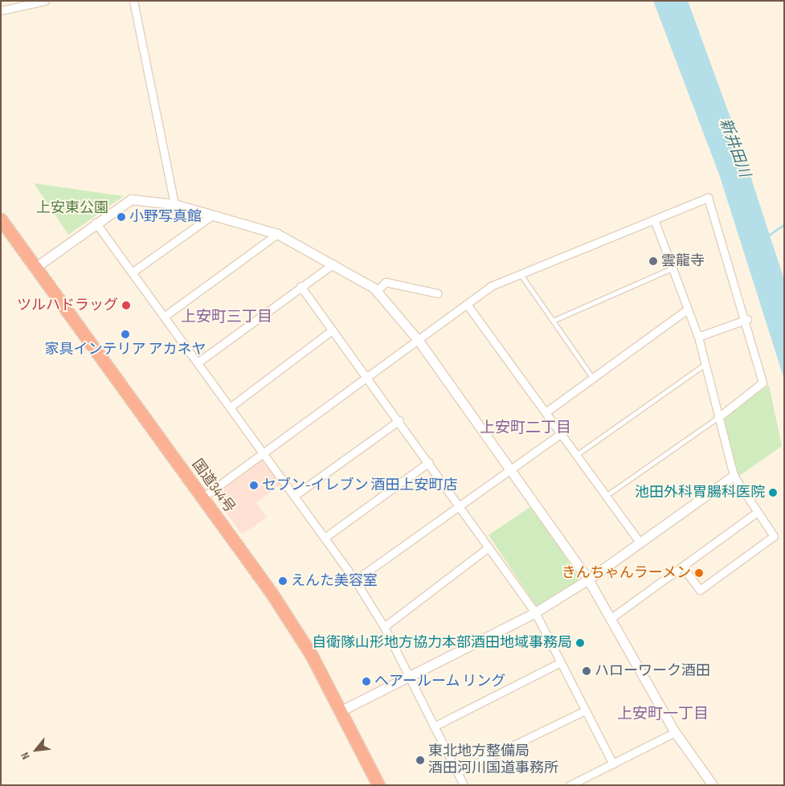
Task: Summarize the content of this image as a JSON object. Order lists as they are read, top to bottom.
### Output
{
  "streets": {
    "highway": ["国道344号"]
  },
  "districts": ["上安町三丁目", "上安町二丁目", "上安町一丁目"],
  "water": ["新井田川"],
  "parks": ["上安東公園"],
  "places": [
    "小野写真館",
    "雲龍寺",
    "ツルハドラッグ",
    "家具インテリア アカネヤ",
    "セブン-イレブン 酒田上安町店",
    "池田外科胃腸科医院",
    "きんちゃんラーメン",
    "えんた美容室",
    "自衛隊山形地方協力本部酒田地域事務局",
    "ハローワーク酒田",
    "ヘアールーム リング",
    "東北地方整備局 酒田河川国道事務所"
  ],
  "north": "bottom left"
}
